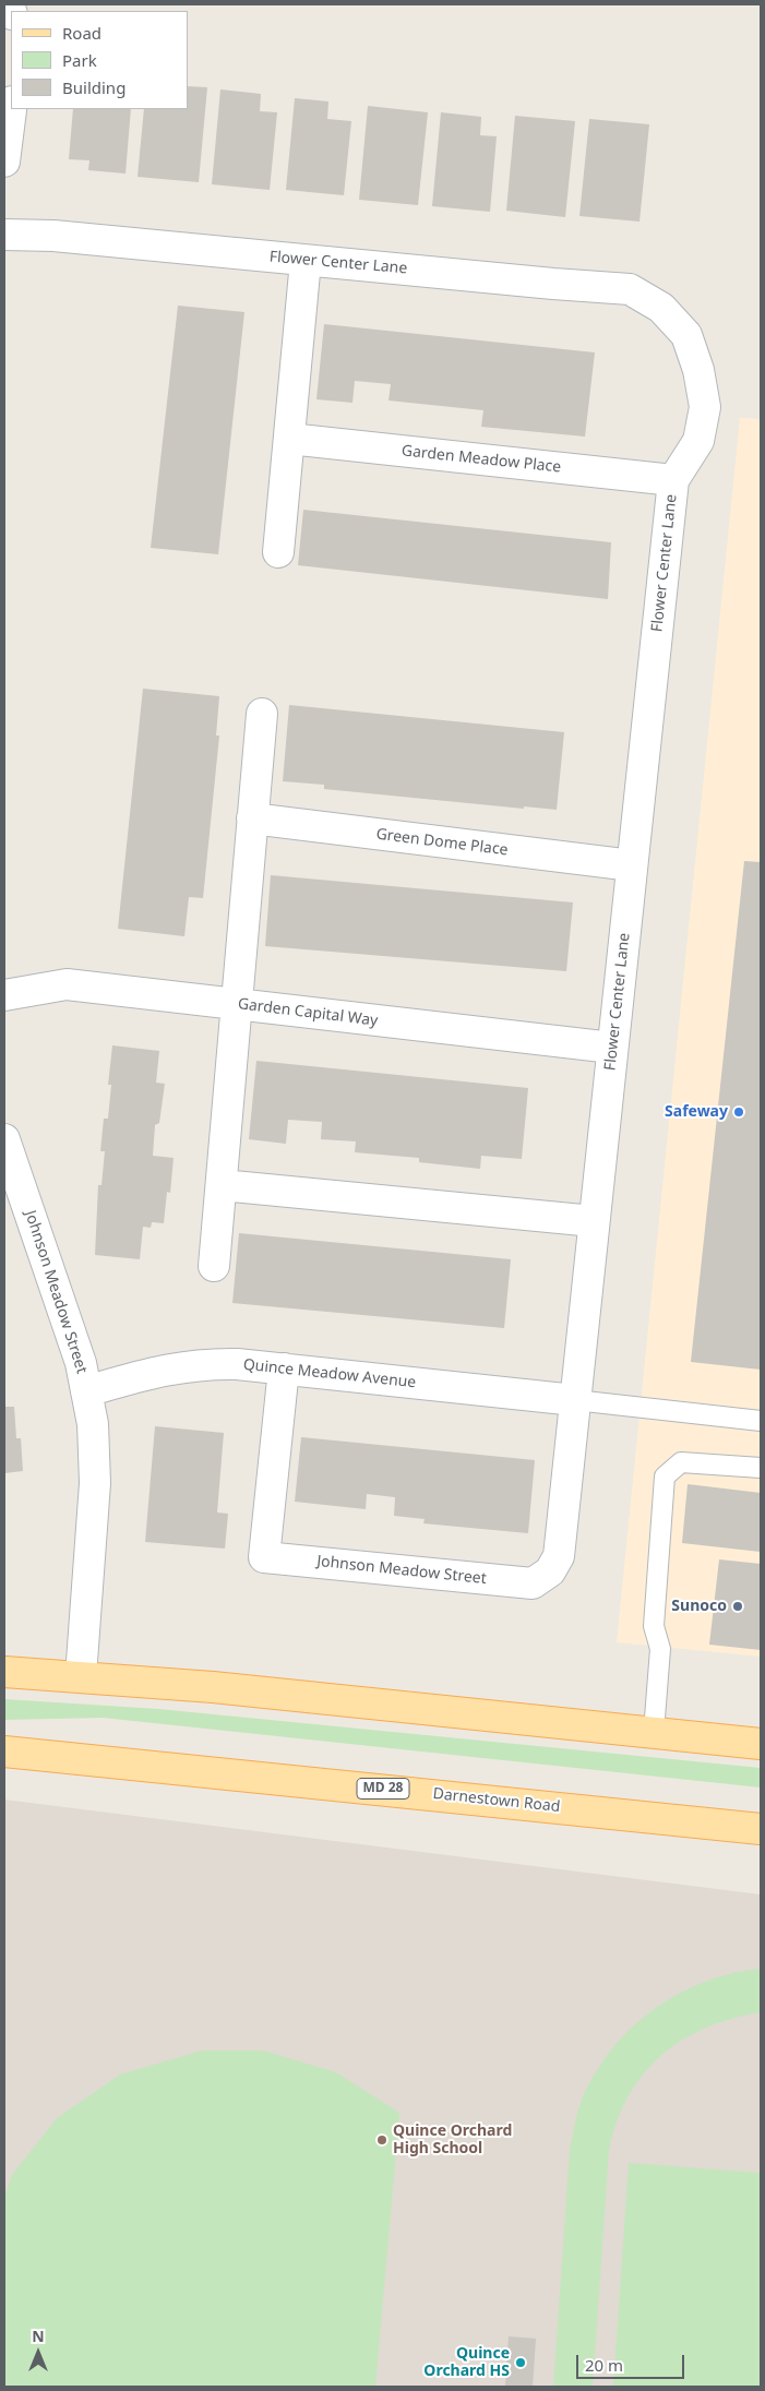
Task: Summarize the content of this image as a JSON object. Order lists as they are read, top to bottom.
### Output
{
  "streets": {
    "main road": ["MD 28", "Darnestown Road"],
    "street": [
      "Flower Center Lane",
      "Garden Meadow Place",
      "Green Dome Place",
      "Garden Capital Way",
      "Johnson Meadow Street",
      "Quince Meadow Avenue"
    ]
  },
  "crossings": [
    ["Flower Center Lane", "Garden Meadow Place"],
    ["Flower Center Lane", "Green Dome Place"],
    ["Flower Center Lane", "Garden Capital Way"],
    ["Flower Center Lane", "Johnson Meadow Street"],
    ["Flower Center Lane", "Quince Meadow Avenue"],
    ["Johnson Meadow Street", "Quince Meadow Avenue"]
  ],
  "places": [
    "Safeway",
    "Sunoco",
    "Quince Orchard High School",
    "Quince Orchard HS"
  ],
  "legend": ["Road", "Park", "Building"],
  "scale_bar": "20 m",
  "north": "top"
}
